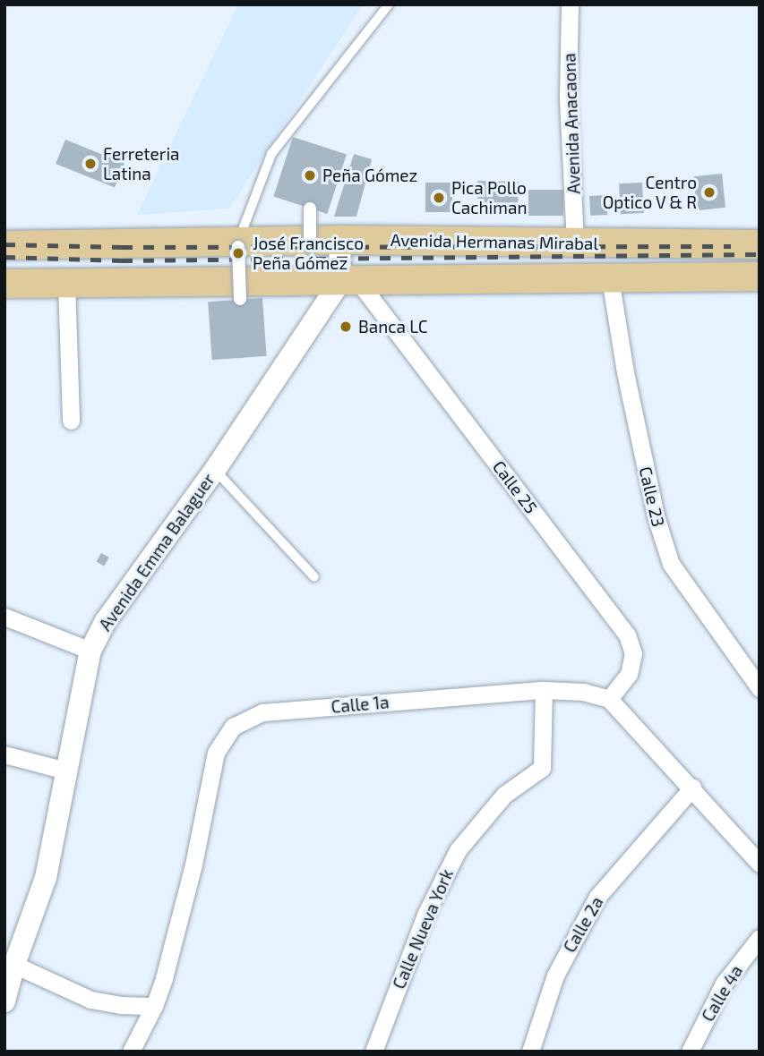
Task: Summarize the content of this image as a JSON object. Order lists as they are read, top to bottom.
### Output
{
  "streets": {
    "main road": ["Avenida Hermanas Mirabal"],
    "street": [
      "Avenida Anacaona",
      "Calle 25",
      "Calle 23",
      "Avenida Emma Balaguer",
      "Calle 1a",
      "Calle 2a",
      "Calle Nueva York",
      "Calle 4a"
    ]
  },
  "crossings": [
    ["Avenida Anacaona", "Avenida Hermanas Mirabal"],
    ["Avenida Hermanas Mirabal", "Calle 25"],
    ["Avenida Hermanas Mirabal", "Calle 23"],
    ["Avenida Hermanas Mirabal", "Avenida Emma Balaguer"],
    ["Calle 25", "Avenida Emma Balaguer"],
    ["Calle 25", "Calle 1a"],
    ["Calle 1a", "Calle Nueva York"]
  ],
  "places": [
    "Ferreteria Latina",
    "Peña Gómez",
    "Centro Optico V & R",
    "Pica Pollo Cachiman",
    "José Francisco Peña Gómez",
    "Banca LC"
  ]
}
